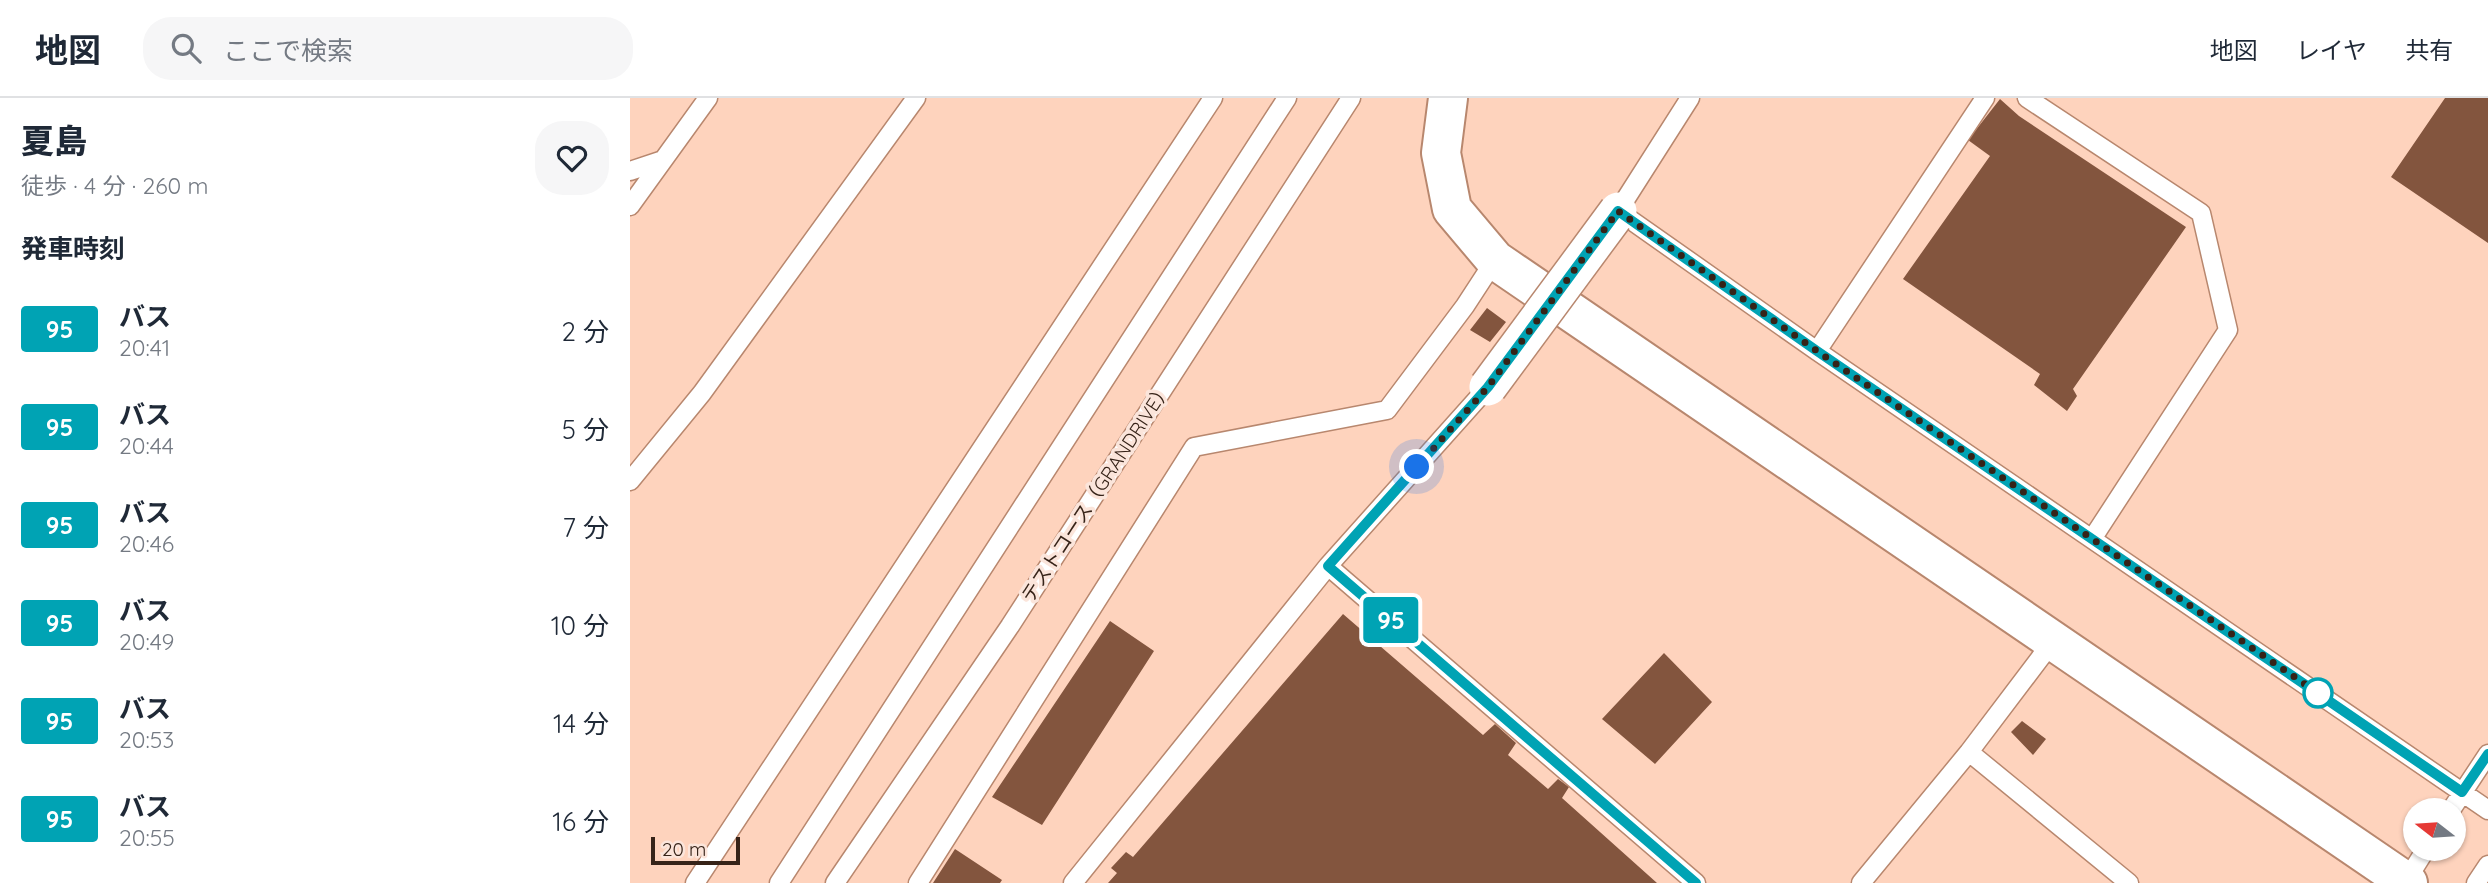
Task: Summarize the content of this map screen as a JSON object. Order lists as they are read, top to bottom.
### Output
{
  "streets": {
    "lane": ["テストコース（GRANDRIVE）"]
  },
  "lines": ["bus line 95"],
  "scale_bar": "20 m",
  "north": "left",
  "page": {
    "header": "地図",
    "search": "ここで検索",
    "nav": ["地図", "レイヤ", "共有"],
    "heading": [
      ["夏島", "徒歩 · 4 分 · 260 m"],
      "発車時刻"
    ],
    "on_map": "95",
    "list": [
      {
        "mark": "95",
        "name": "バス",
        "note": "20:41",
        "value": "2 分"
      },
      {
        "mark": "95",
        "name": "バス",
        "note": "20:44",
        "value": "5 分"
      },
      {
        "mark": "95",
        "name": "バス",
        "note": "20:46",
        "value": "7 分"
      },
      {
        "mark": "95",
        "name": "バス",
        "note": "20:49",
        "value": "10 分"
      },
      {
        "mark": "95",
        "name": "バス",
        "note": "20:53",
        "value": "14 分"
      },
      {
        "mark": "95",
        "name": "バス",
        "note": "20:55",
        "value": "16 分"
      }
    ],
    "scale": "20 m"
  }
}
